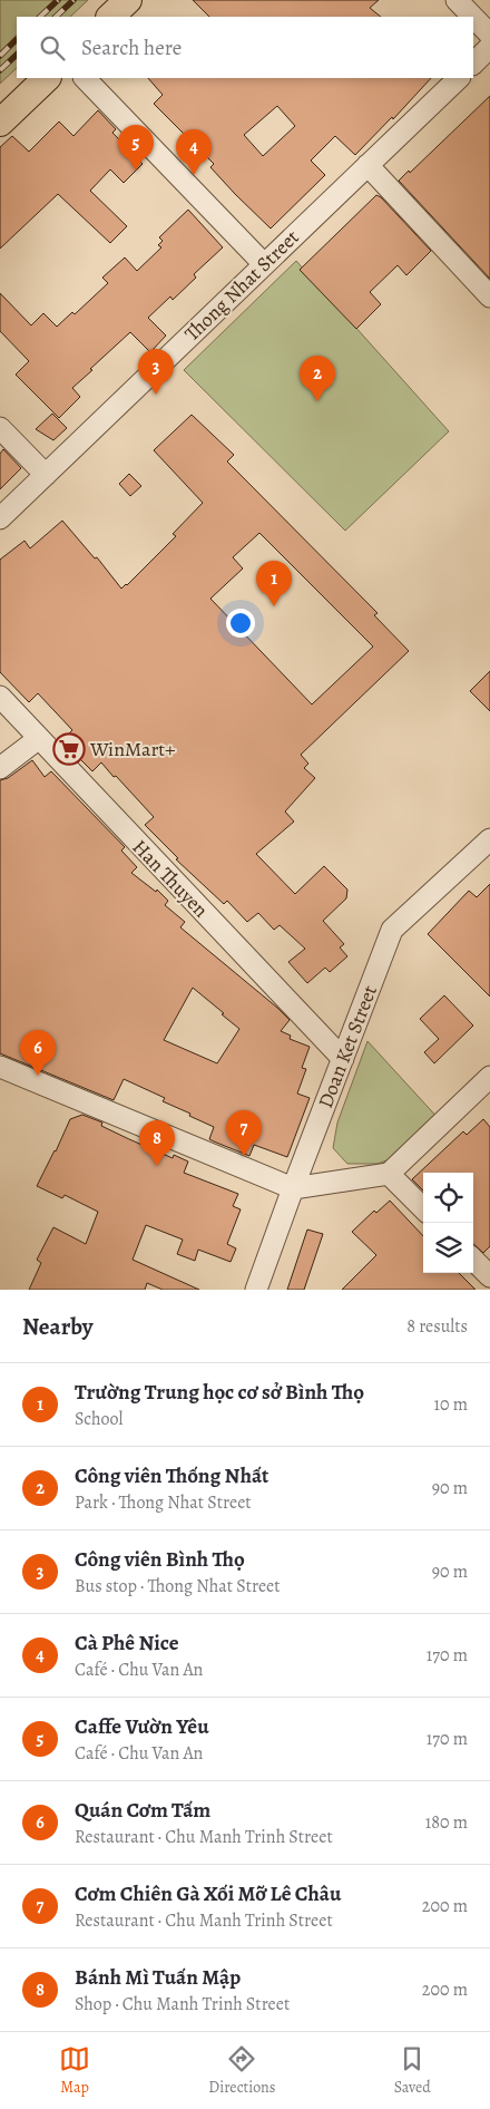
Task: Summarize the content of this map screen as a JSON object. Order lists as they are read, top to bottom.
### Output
{
  "streets": {
    "street": ["Thong Nhat Street", "Han Thuyen", "Doan Ket Street"]
  },
  "crossings": [
    ["Han Thuyen", "Doan Ket Street"]
  ],
  "places": {
    "supermarket": ["WinMart+"]
  },
  "page": {
    "search": "Search here",
    "pins": [
      "5",
      "4",
      "3",
      "2",
      "1",
      "6",
      "7",
      "8"
    ],
    "heading": ["Nearby", "8 results"],
    "list": [
      {
        "mark": "1",
        "name": "Trường Trung học cơ sở Bình Thọ",
        "note": "School",
        "value": "10 m"
      },
      {
        "mark": "2",
        "name": "Công viên Thống Nhất",
        "note": "Park · Thong Nhat Street",
        "value": "90 m"
      },
      {
        "mark": "3",
        "name": "Công viên Bình Thọ",
        "note": "Bus stop · Thong Nhat Street",
        "value": "90 m"
      },
      {
        "mark": "4",
        "name": "Cà Phê Nice",
        "note": "Café · Chu Van An",
        "value": "170 m"
      },
      {
        "mark": "5",
        "name": "Caffe Vườn Yêu",
        "note": "Café · Chu Van An",
        "value": "170 m"
      },
      {
        "mark": "6",
        "name": "Quán Cơm Tấm",
        "note": "Restaurant · Chu Manh Trinh Street",
        "value": "180 m"
      },
      {
        "mark": "7",
        "name": "Cơm Chiên Gà Xối Mỡ Lê Châu",
        "note": "Restaurant · Chu Manh Trinh Street",
        "value": "200 m"
      },
      {
        "mark": "8",
        "name": "Bánh Mì Tuấn Mập",
        "note": "Shop · Chu Manh Trinh Street",
        "value": "200 m"
      }
    ],
    "nav": ["Map", "Directions", "Saved"]
  }
}
